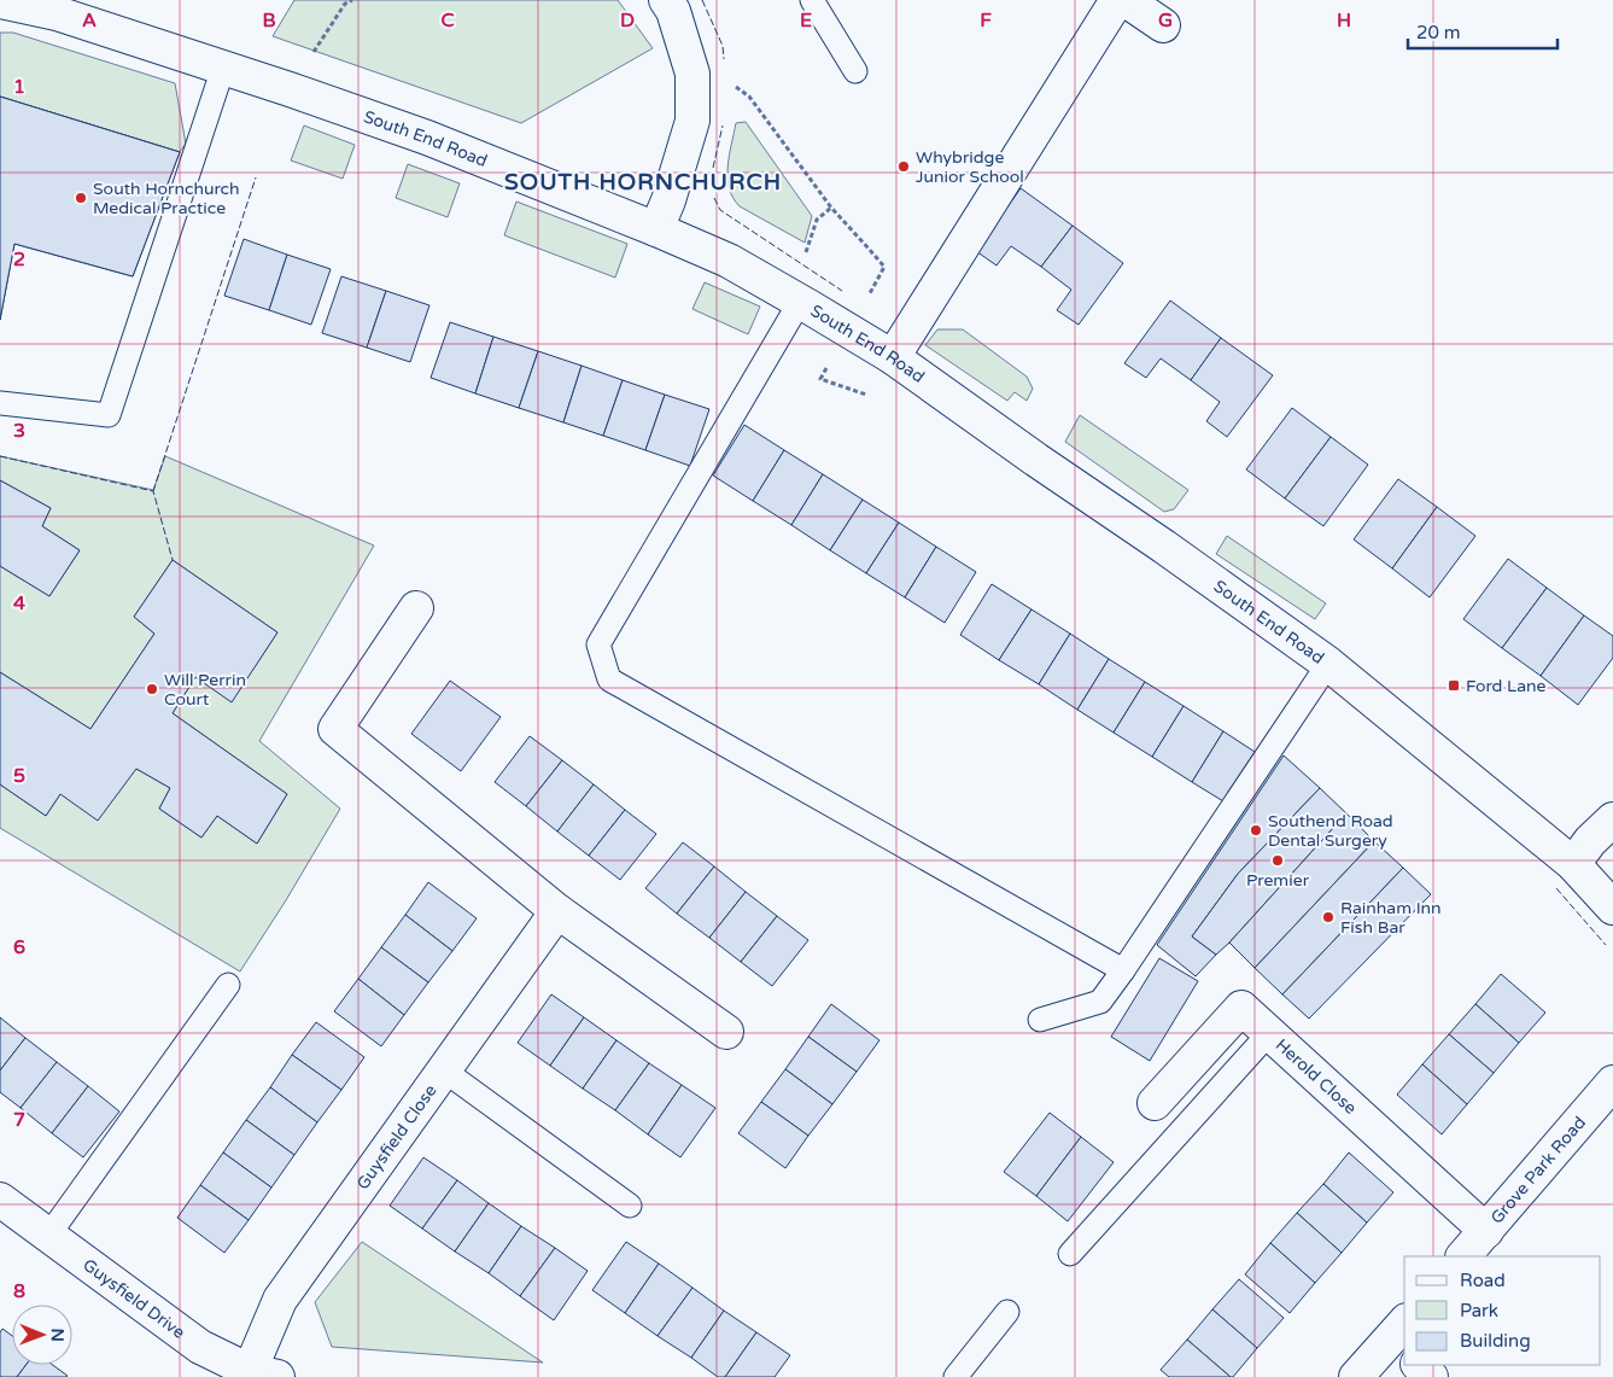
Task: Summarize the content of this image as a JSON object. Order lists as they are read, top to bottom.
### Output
{
  "streets": {
    "street": [
      "South End Road",
      "Herold Close",
      "Guysfield Close",
      "Grove Park Road",
      "Guysfield Drive"
    ]
  },
  "crossings": [
    ["Herold Close", "Grove Park Road"],
    ["Guysfield Close", "Guysfield Drive"]
  ],
  "districts": ["SOUTH HORNCHURCH"],
  "places": {
    "other": [
      "Whybridge Junior School",
      "South Hornchurch Medical Practice",
      "Will Perrin Court",
      "Southend Road Dental Surgery",
      "Premier",
      "Rainham Inn Fish Bar"
    ],
    "transit": ["Ford Lane"]
  },
  "legend": ["Road", "Park", "Building"],
  "scale_bar": "20 m",
  "north": "right",
  "grid": {
    "columns": [
      "A",
      "B",
      "C",
      "D",
      "E",
      "F",
      "G",
      "H"
    ],
    "rows": [
      "1",
      "2",
      "3",
      "4",
      "5",
      "6",
      "7",
      "8"
    ]
  }
}
